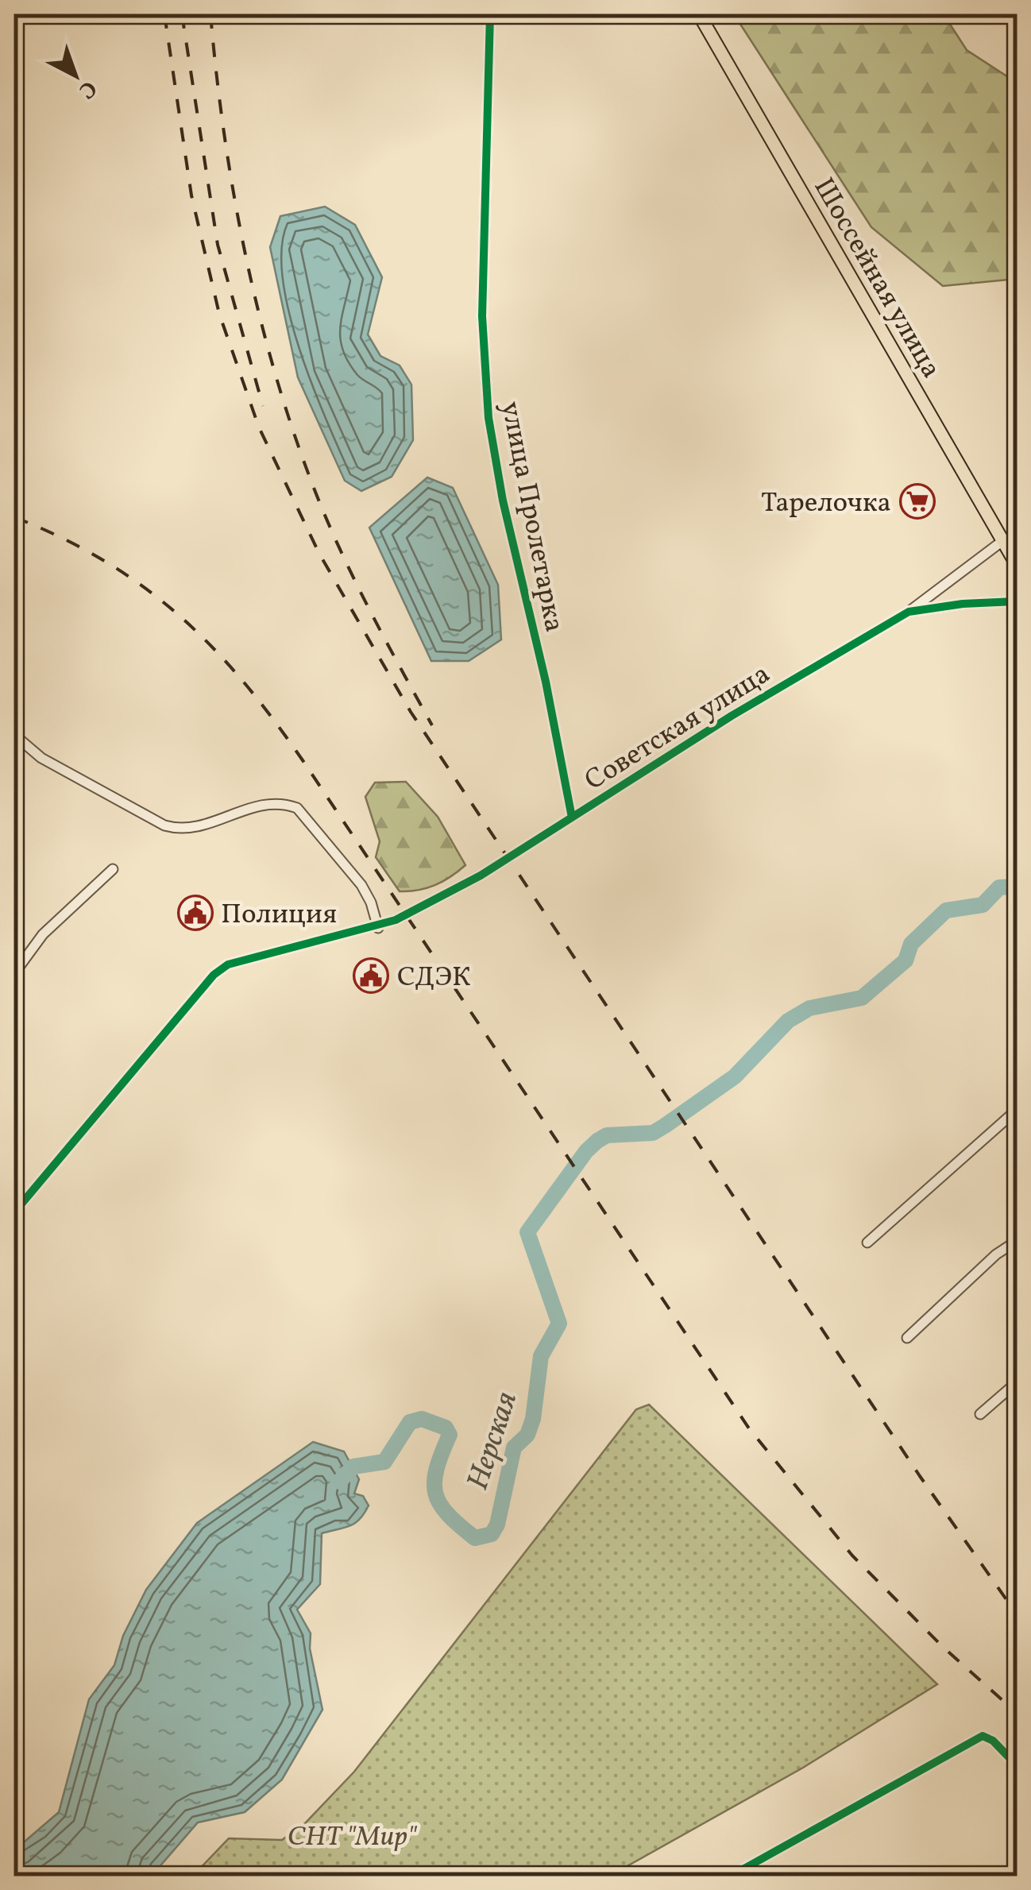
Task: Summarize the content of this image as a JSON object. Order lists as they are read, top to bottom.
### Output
{
  "streets": {
    "highway": ["Шоссейная улица"],
    "street": ["улица Пролетарка", "Советская улица"]
  },
  "crossings": [
    ["улица Пролетарка", "Советская улица"]
  ],
  "water": ["Нерская"],
  "parks": ["СНТ \"Мир\""],
  "places": {
    "supermarket": ["Тарелочка"],
    "public building": ["Полиция", "СДЭК"]
  },
  "north": "bottom right"
}
